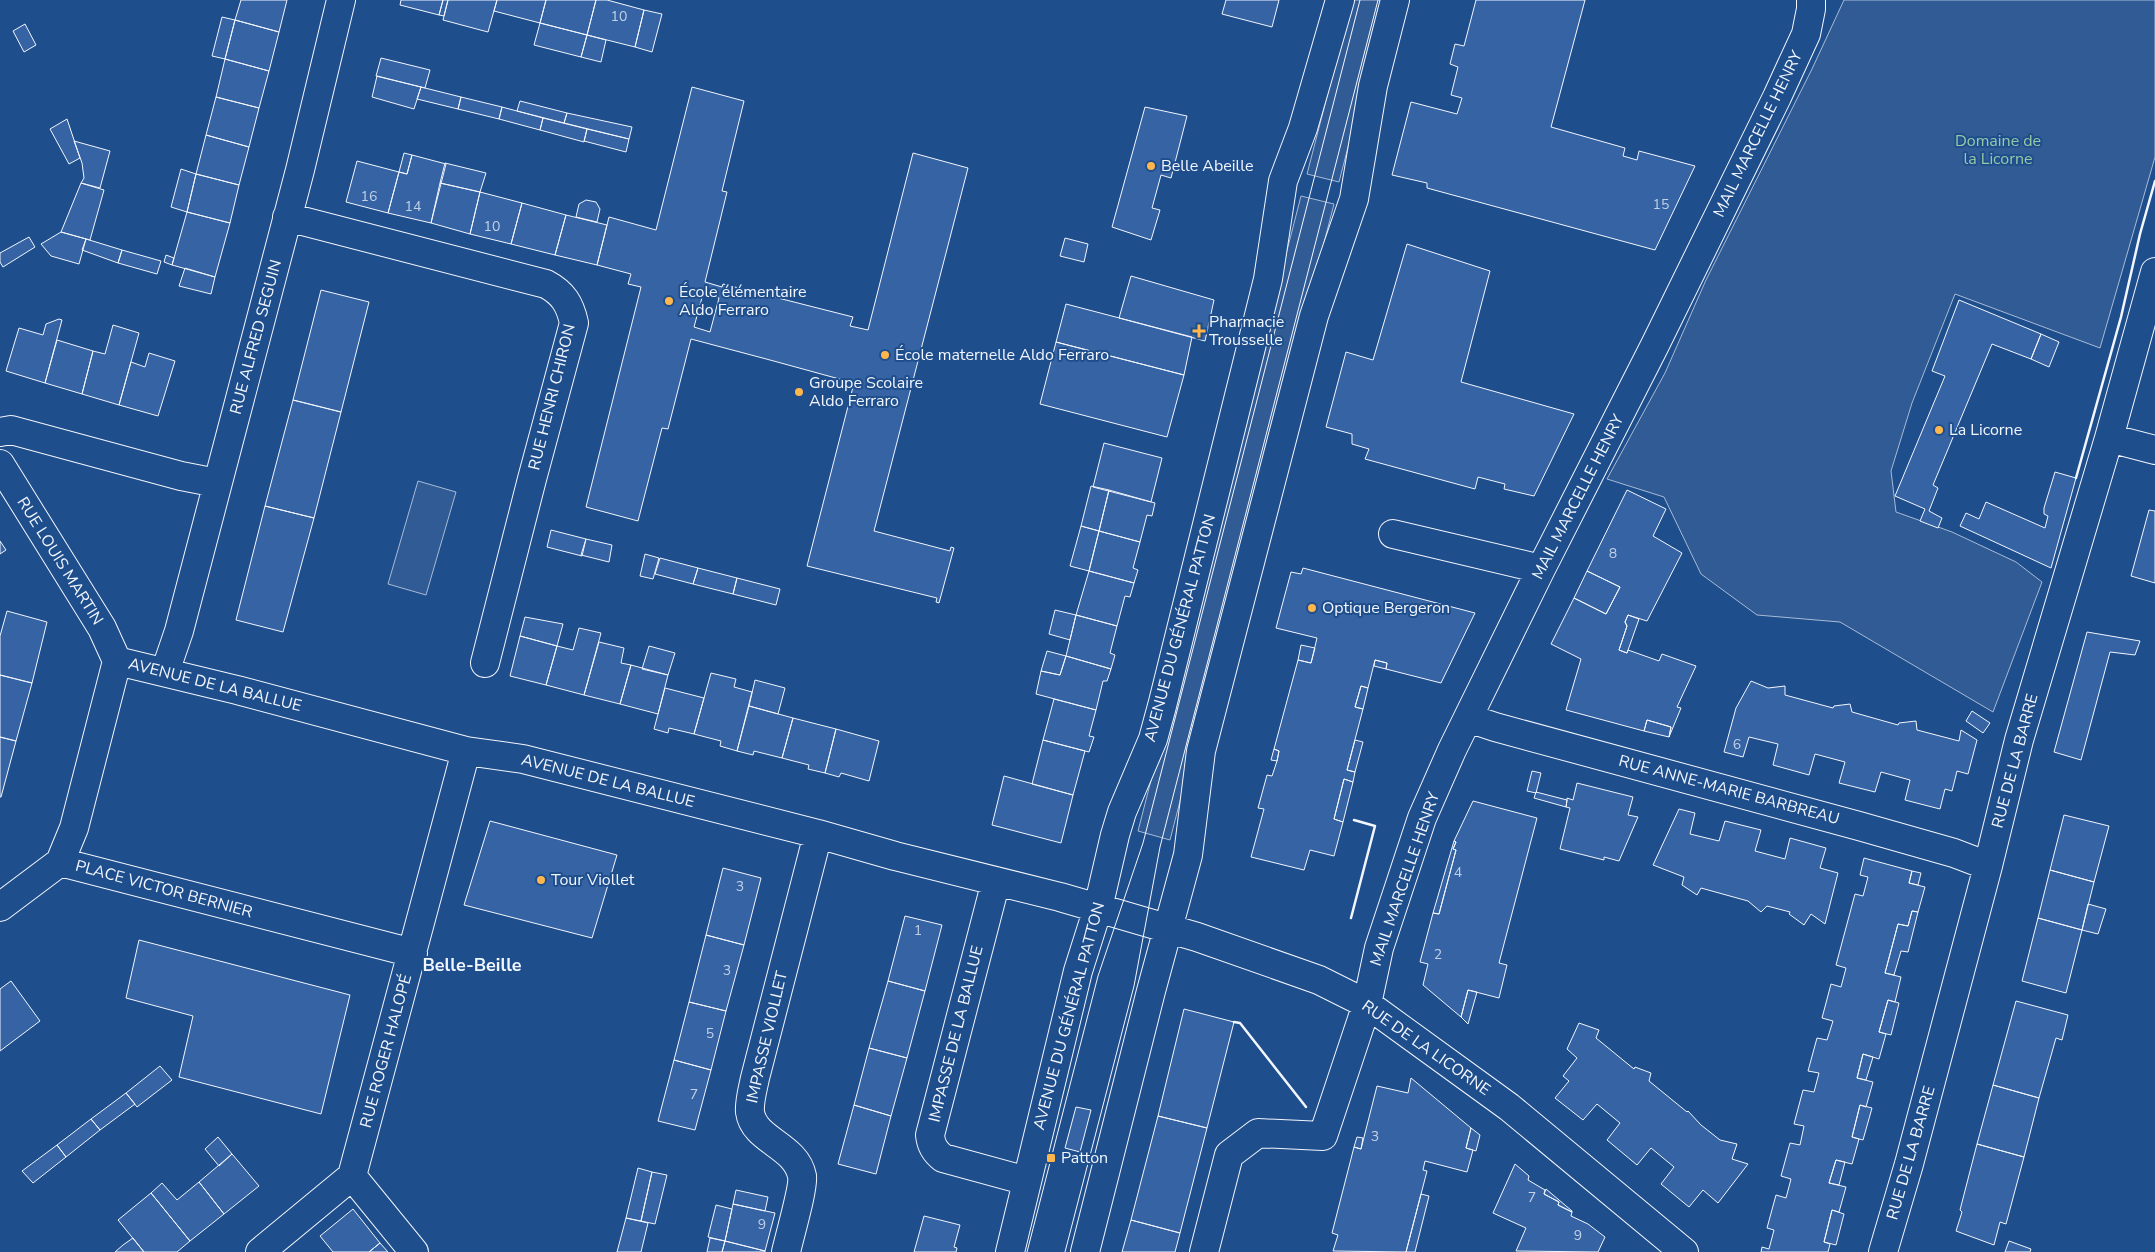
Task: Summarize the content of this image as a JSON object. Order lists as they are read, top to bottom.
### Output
{
  "streets": {
    "street": [
      "MAIL MARCELLE HENRY",
      "RUE ALFRED SEGUIN",
      "RUE HENRI CHIRON",
      "RUE LOUIS MARTIN",
      "AVENUE DU GÉNÉRAL PATTON",
      "AVENUE DE LA BALLUE",
      "RUE DE LA BARRE",
      "RUE ANNE-MARIE BARBREAU",
      "PLACE VICTOR BERNIER",
      "IMPASSE DE LA BALLUE",
      "IMPASSE VIOLLET",
      "RUE DE LA LICORNE",
      "RUE ROGER HALOPÉ"
    ]
  },
  "crossings": [
    ["MAIL MARCELLE HENRY", "RUE ANNE-MARIE BARBREAU"],
    ["MAIL MARCELLE HENRY", "RUE DE LA LICORNE"],
    ["RUE ALFRED SEGUIN", "RUE HENRI CHIRON"],
    ["RUE ALFRED SEGUIN", "AVENUE DE LA BALLUE"],
    ["RUE LOUIS MARTIN", "AVENUE DE LA BALLUE"],
    ["RUE LOUIS MARTIN", "PLACE VICTOR BERNIER"],
    ["AVENUE DU GÉNÉRAL PATTON", "AVENUE DE LA BALLUE"],
    ["AVENUE DU GÉNÉRAL PATTON", "IMPASSE DE LA BALLUE"],
    ["AVENUE DU GÉNÉRAL PATTON", "RUE DE LA LICORNE"],
    ["AVENUE DE LA BALLUE", "PLACE VICTOR BERNIER"],
    ["AVENUE DE LA BALLUE", "IMPASSE DE LA BALLUE"],
    ["AVENUE DE LA BALLUE", "IMPASSE VIOLLET"],
    ["AVENUE DE LA BALLUE", "RUE DE LA LICORNE"],
    ["AVENUE DE LA BALLUE", "RUE ROGER HALOPÉ"],
    ["RUE DE LA BARRE", "RUE ANNE-MARIE BARBREAU"],
    ["PLACE VICTOR BERNIER", "RUE ROGER HALOPÉ"]
  ],
  "districts": ["Belle-Beille"],
  "parks": ["Domaine de la Licorne"],
  "places": {
    "other": [
      "Belle Abeille",
      "École élémentaire Aldo Ferraro",
      "École maternelle Aldo Ferraro",
      "Groupe Scolaire Aldo Ferraro",
      "La Licorne",
      "Optique Bergeron",
      "Tour Viollet"
    ],
    "health": ["Pharmacie Trousselle"],
    "transit": ["Patton"]
  },
  "house_numbers": [
    "10",
    "16",
    "15",
    "14",
    "10",
    "8",
    "6",
    "4",
    "3",
    "1",
    "2",
    "3",
    "5",
    "7",
    "3",
    "7",
    "9",
    "9"
  ]
}
